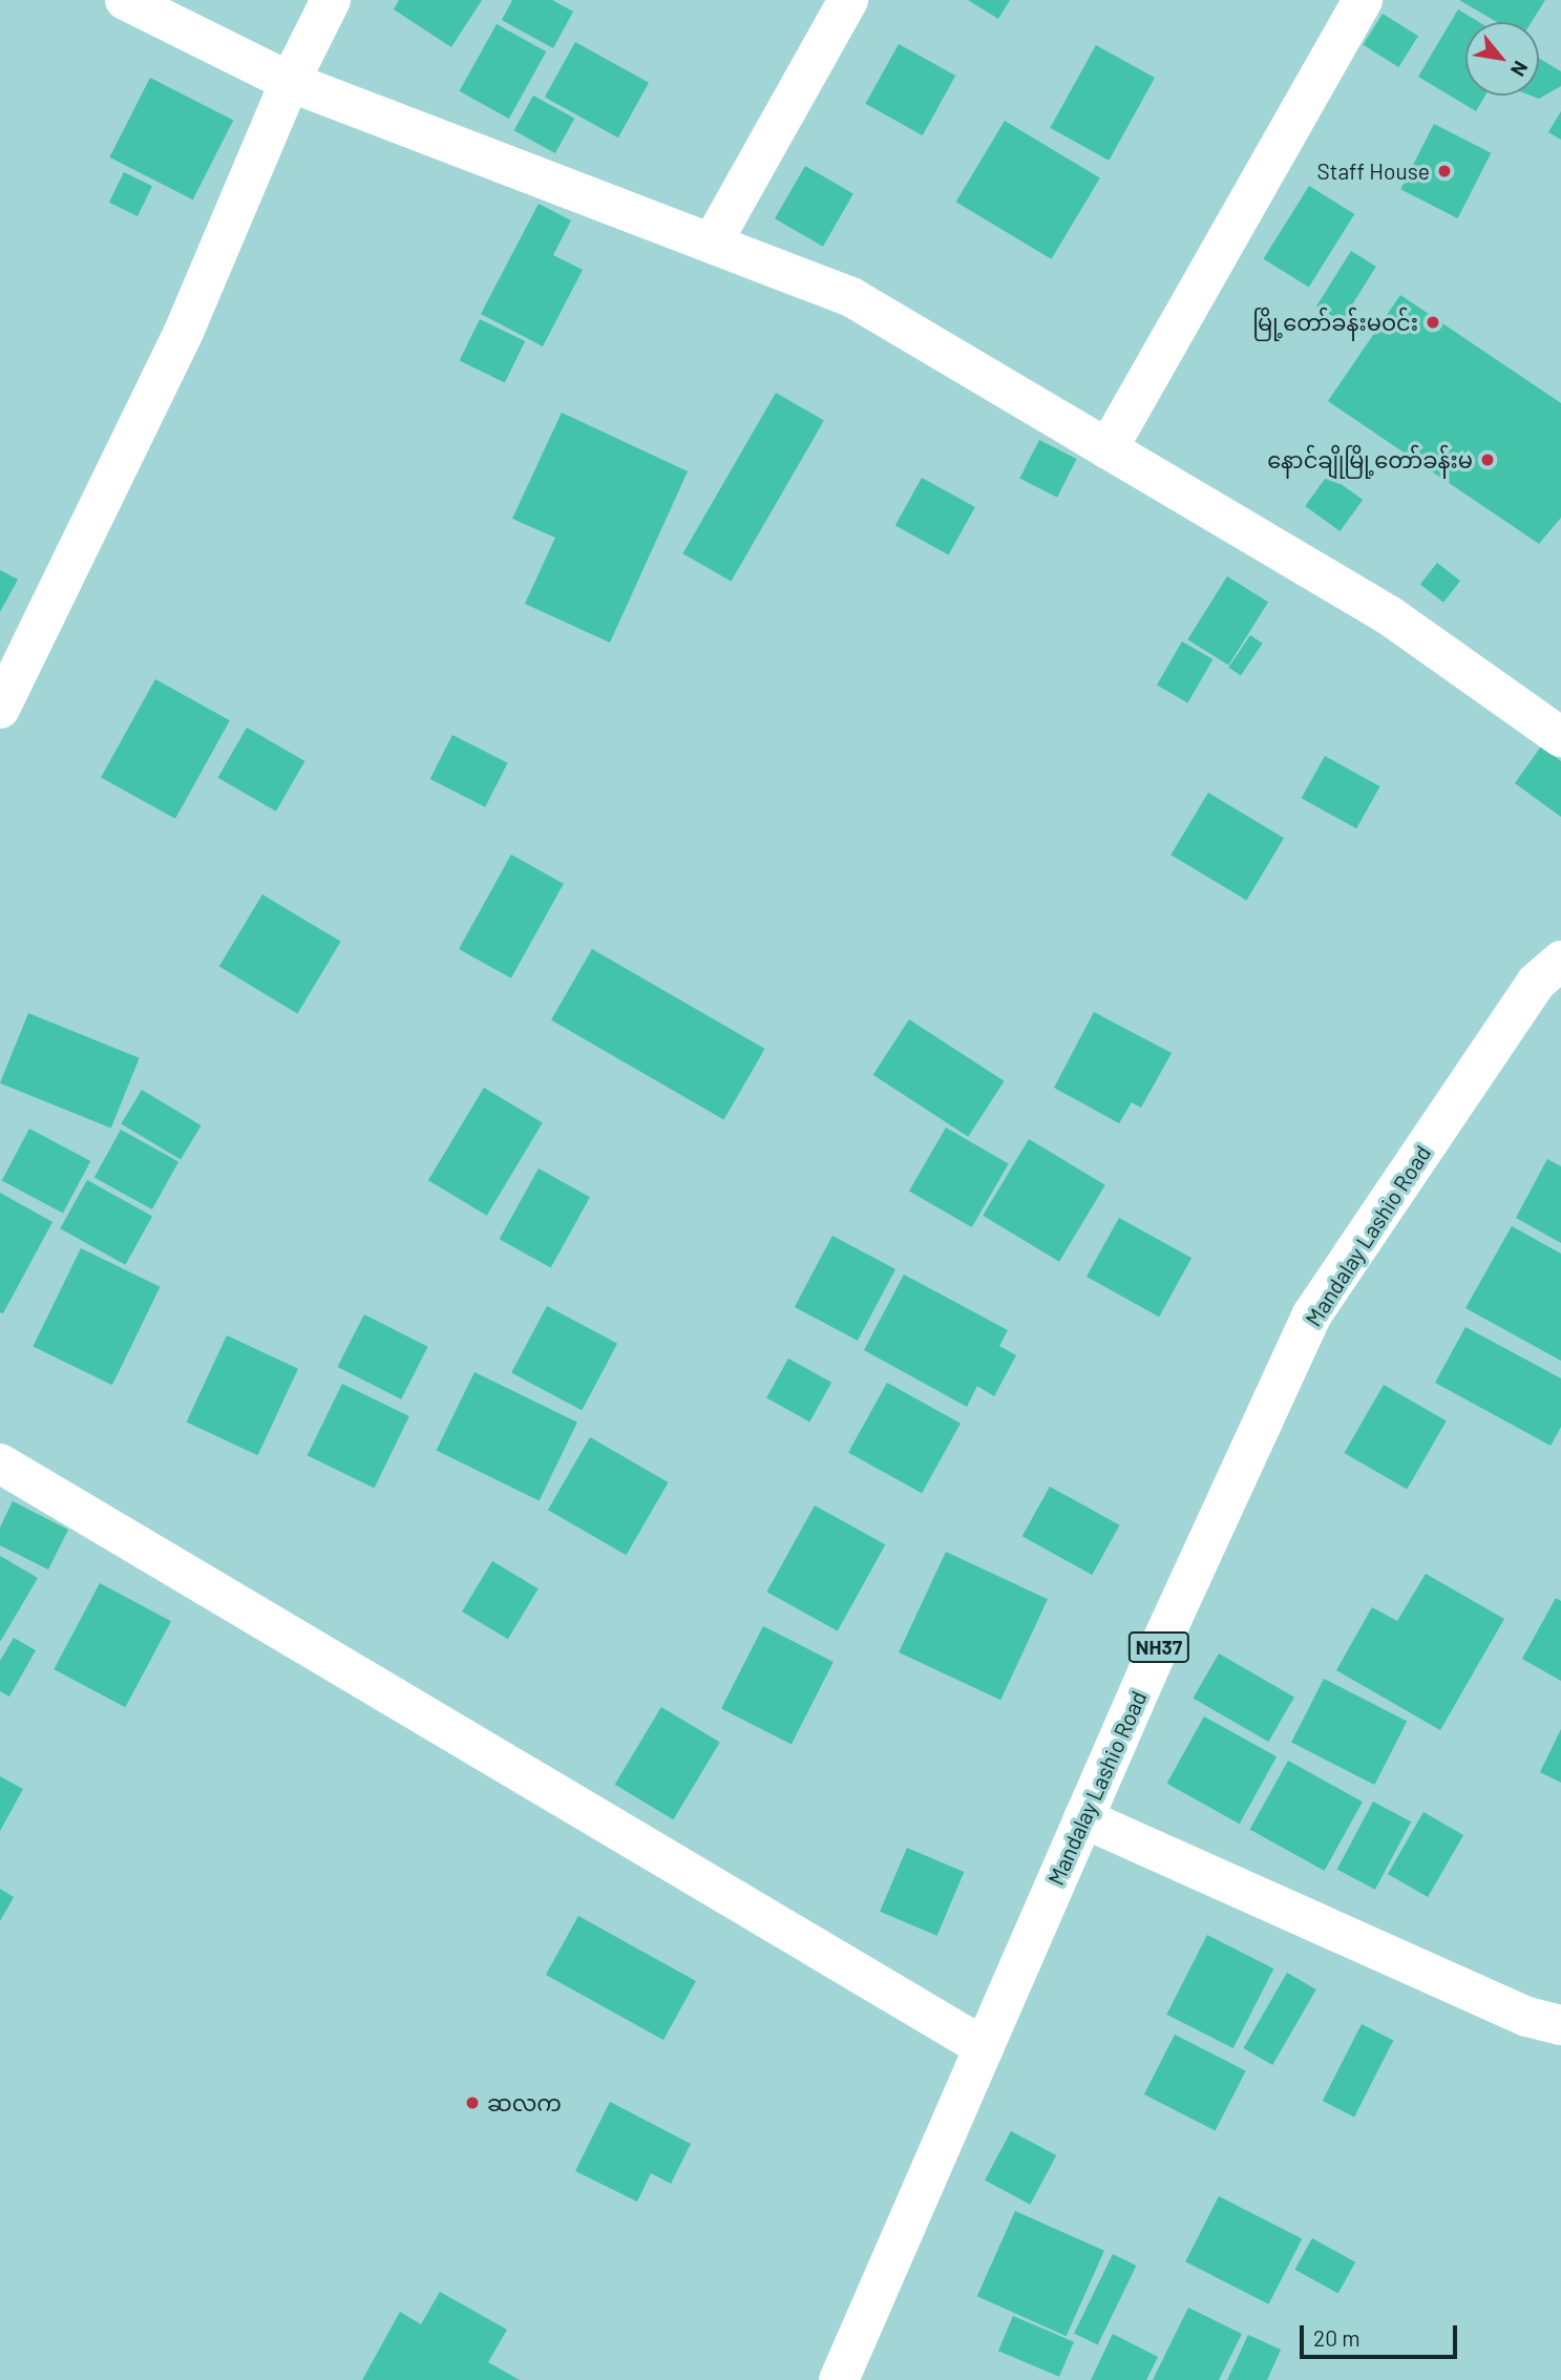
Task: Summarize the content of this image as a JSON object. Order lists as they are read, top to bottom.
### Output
{
  "streets": {
    "main road": ["Mandalay Lashio Road", "NH37"]
  },
  "places": [
    "Staff House",
    "မြို့တော်ခန်းမဝင်း",
    "နောင်ချိုမြို့တော်ခန်းမ",
    "ဆလက"
  ],
  "scale_bar": "20 m",
  "north": "bottom right"
}
